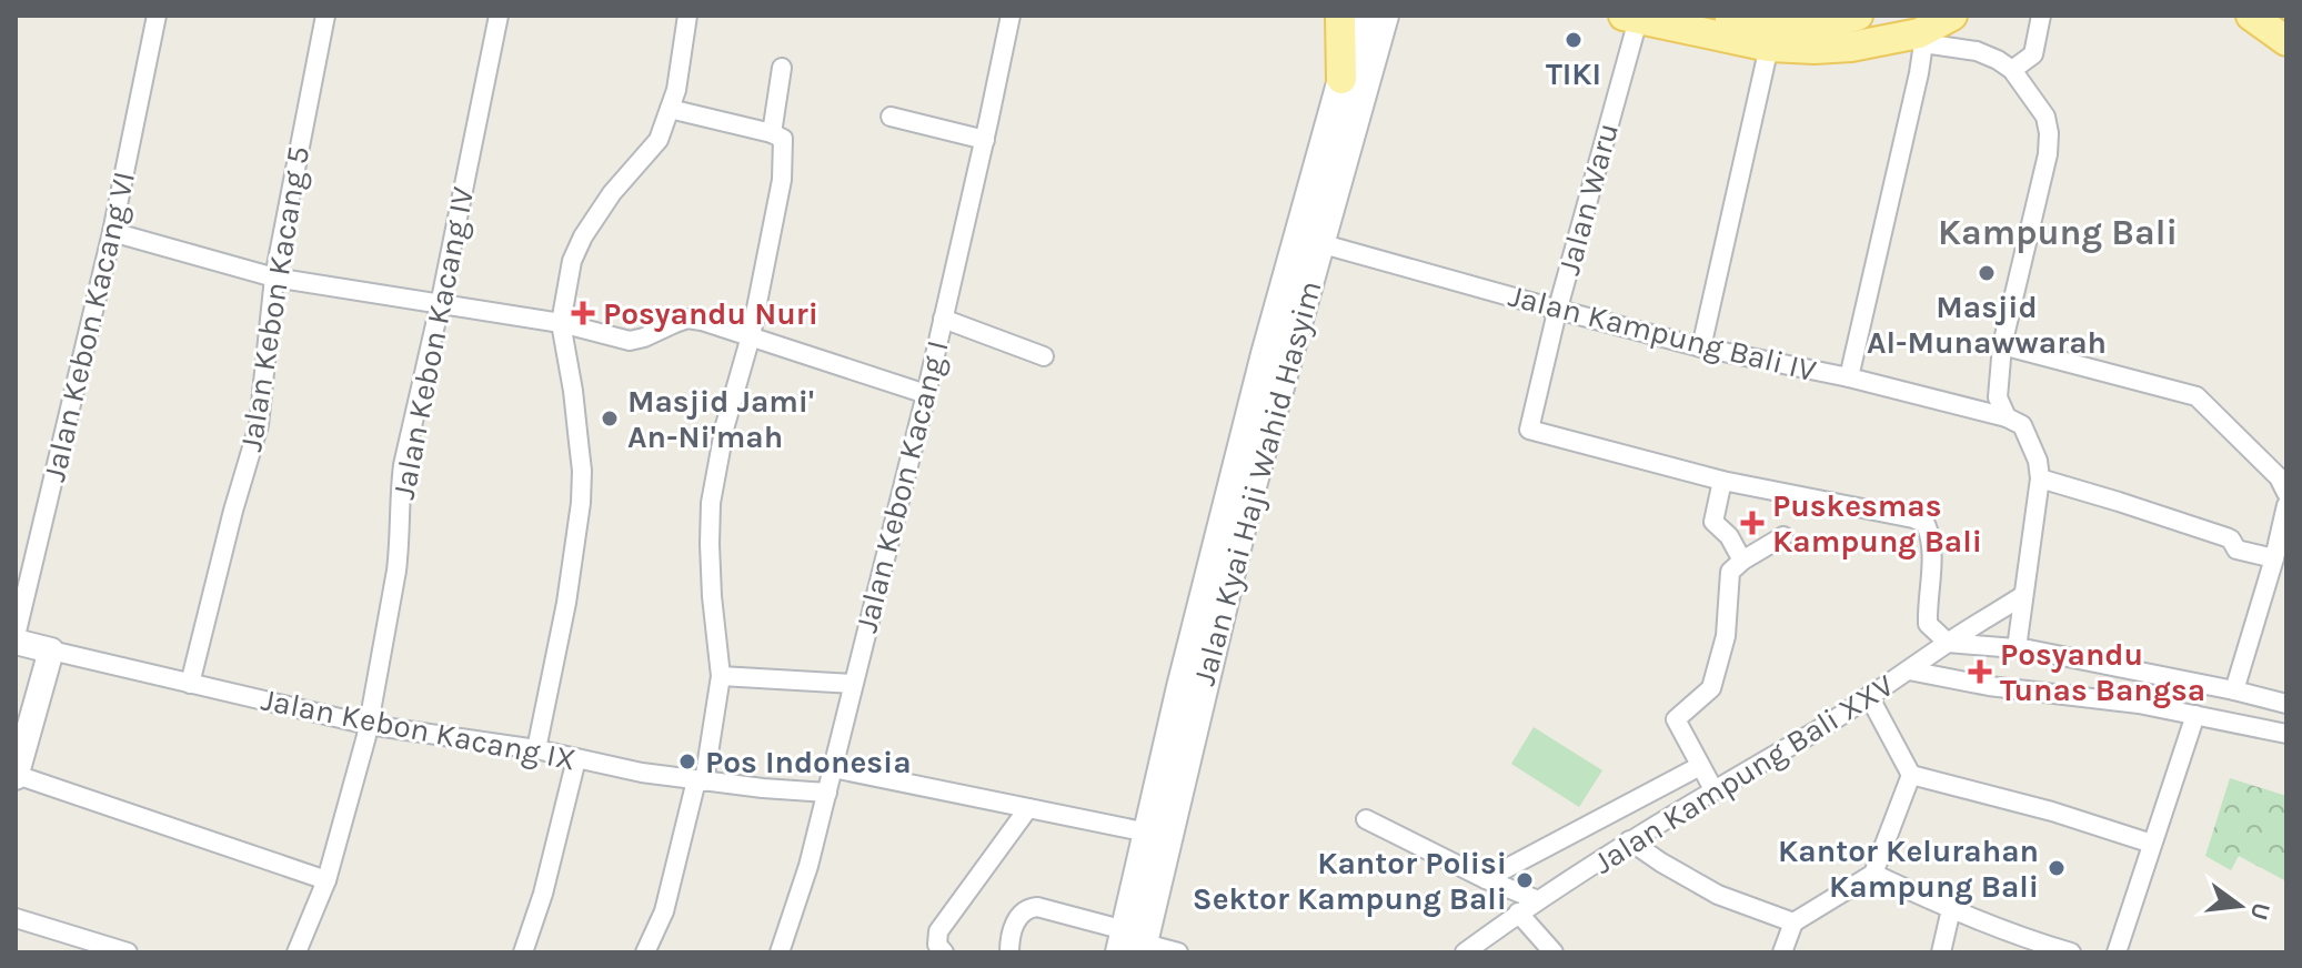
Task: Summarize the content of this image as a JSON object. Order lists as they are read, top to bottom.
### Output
{
  "streets": {
    "main road": ["Jalan Kyai Haji Wahid Hasyim"],
    "street": [
      "Jalan Waru",
      "Jalan Kebon Kacang 5",
      "Jalan Kebon Kacang VI",
      "Jalan Kampung Bali IV",
      "Jalan Kebon Kacang IV",
      "Jalan Kebon Kacang I",
      "Jalan Kebon Kacang IX",
      "Jalan Kampung Bali XXV"
    ]
  },
  "crossings": [
    ["Jalan Waru", "Jalan Kampung Bali IV"],
    ["Jalan Kebon Kacang 5", "Jalan Kebon Kacang IX"],
    ["Jalan Kebon Kacang VI", "Jalan Kebon Kacang IX"],
    ["Jalan Kampung Bali IV", "Jalan Kyai Haji Wahid Hasyim"],
    ["Jalan Kebon Kacang IV", "Jalan Kebon Kacang IX"],
    ["Jalan Kebon Kacang I", "Jalan Kebon Kacang IX"]
  ],
  "districts": ["Kampung Bali"],
  "places": {
    "other": [
      "TIKI",
      "Masjid Al-Munawwarah",
      "Masjid Jami' An-Ni'mah",
      "Pos Indonesia",
      "Kantor Kelurahan Kampung Bali",
      "Kantor Polisi Sektor Kampung Bali"
    ],
    "health": ["Posyandu Nuri", "Puskesmas Kampung Bali", "Posyandu Tunas Bangsa"]
  },
  "north": "right"
}
